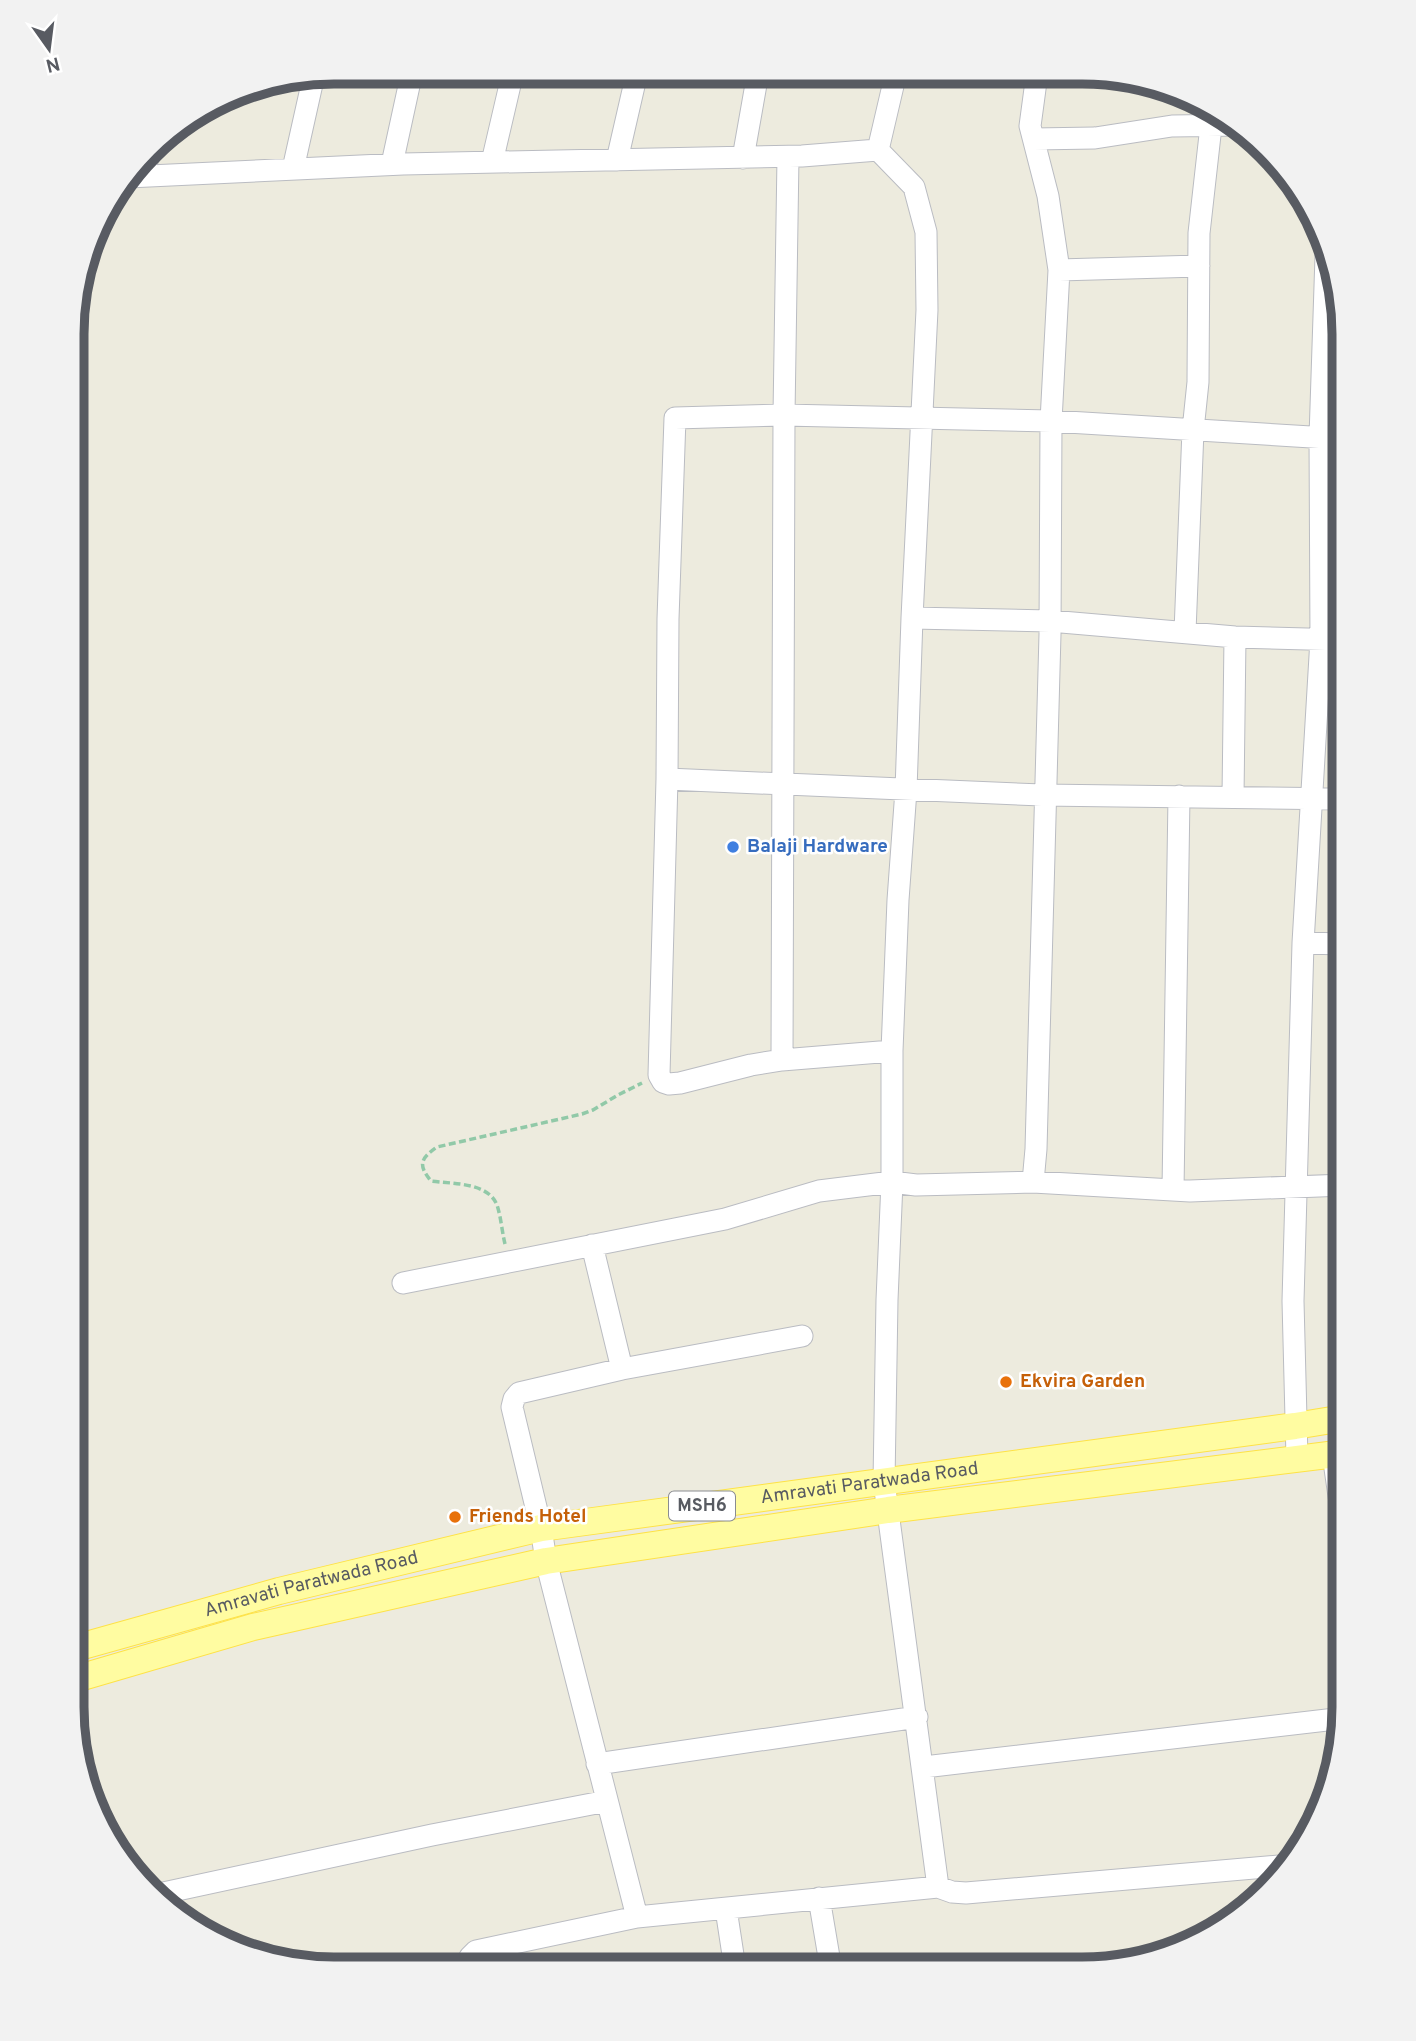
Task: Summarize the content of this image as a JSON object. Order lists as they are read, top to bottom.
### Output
{
  "streets": {
    "main road": ["Amravati Paratwada Road", "MSH6"]
  },
  "places": ["Balaji Hardware", "Ekvira Garden", "Friends Hotel"],
  "north": "bottom"
}
